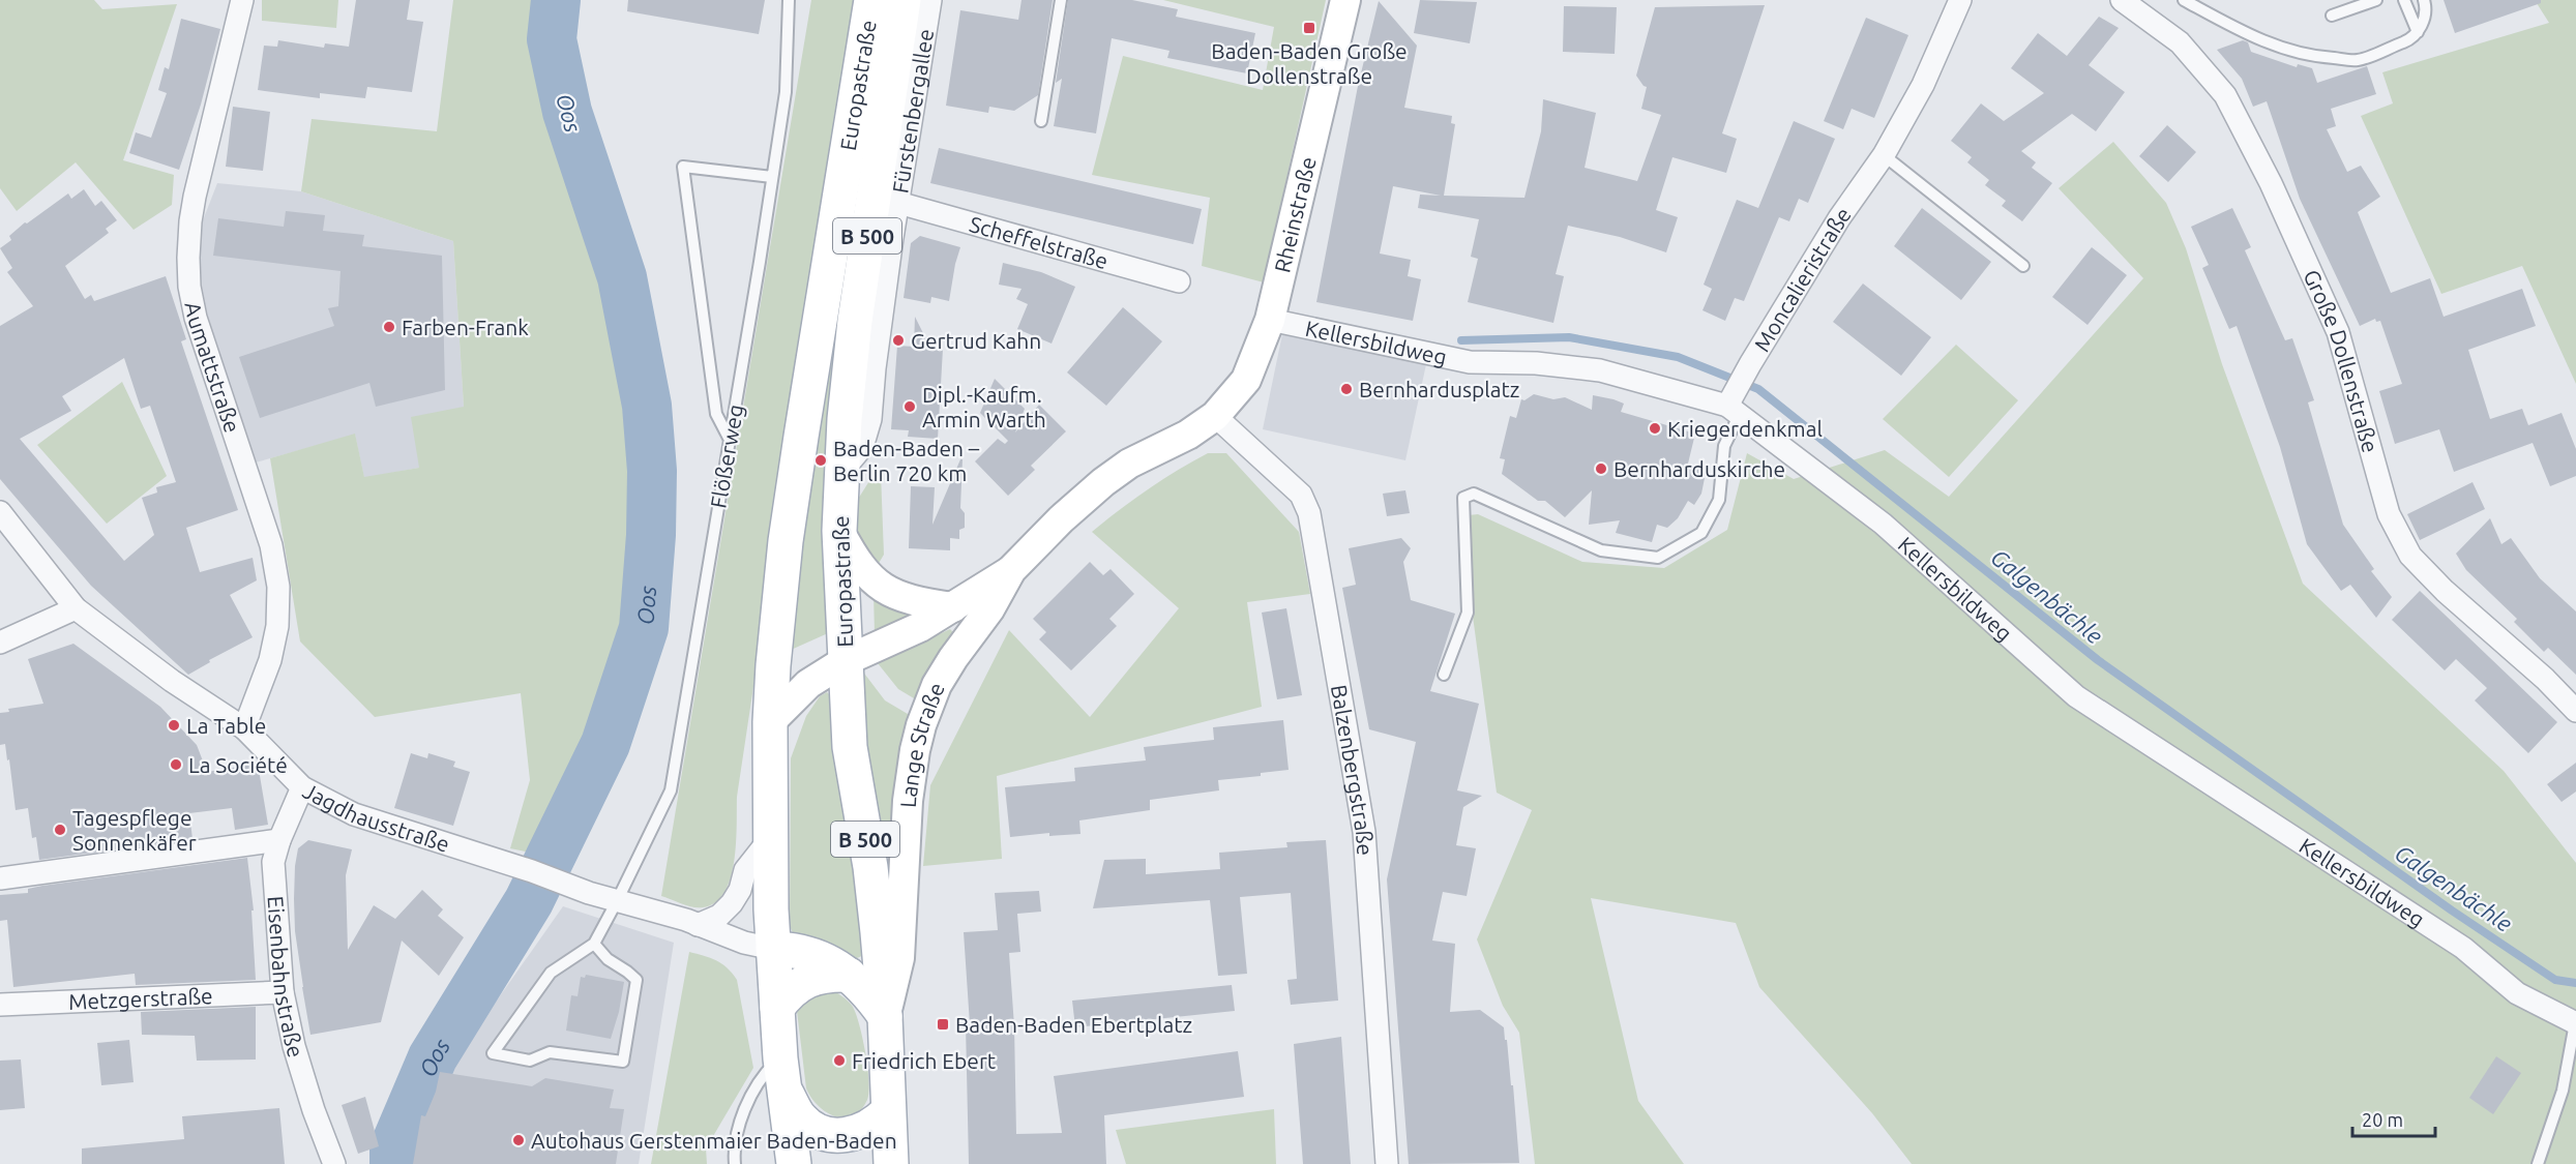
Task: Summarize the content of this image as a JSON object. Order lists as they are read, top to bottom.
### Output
{
  "streets": {
    "main road": ["Europastraße", "B 500", "Lange Straße"],
    "street": [
      "Fürstenbergallee",
      "Rheinstraße",
      "Scheffelstraße",
      "Moncalieristraße",
      "Kellersbildweg",
      "Große Dollenstraße",
      "Aumattstraße",
      "Balzenbergstraße",
      "Jagdhausstraße",
      "Eisenbahnstraße",
      "Metzgerstraße"
    ],
    "lane": ["Flößerweg"]
  },
  "crossings": [
    ["Europastraße", "Fürstenbergallee"],
    ["Europastraße", "B 500"],
    ["Europastraße", "Lange Straße"],
    ["Fürstenbergallee", "Scheffelstraße"],
    ["Rheinstraße", "Kellersbildweg"],
    ["Rheinstraße", "Lange Straße"],
    ["Rheinstraße", "Balzenbergstraße"],
    ["B 500", "Lange Straße"],
    ["B 500", "Jagdhausstraße"],
    ["Moncalieristraße", "Kellersbildweg"],
    ["Aumattstraße", "Jagdhausstraße"],
    ["Flößerweg", "Jagdhausstraße"],
    ["Lange Straße", "Balzenbergstraße"],
    ["Jagdhausstraße", "Eisenbahnstraße"],
    ["Eisenbahnstraße", "Metzgerstraße"]
  ],
  "water": ["Oos", "Galgenbächle"],
  "places": {
    "transit": ["Baden-Baden Große Dollenstraße", "Baden-Baden Ebertplatz"],
    "other": [
      "Farben-Frank",
      "Gertrud Kahn",
      "Bernhardusplatz",
      "Dipl.-Kaufm. Armin Warth",
      "Kriegerdenkmal",
      "Baden-Baden – Berlin 720 km",
      "Bernharduskirche",
      "La Table",
      "La Société",
      "Tagespflege Sonnenkäfer",
      "Friedrich Ebert",
      "Autohaus Gerstenmaier Baden-Baden"
    ]
  },
  "scale_bar": "20 m"
}
